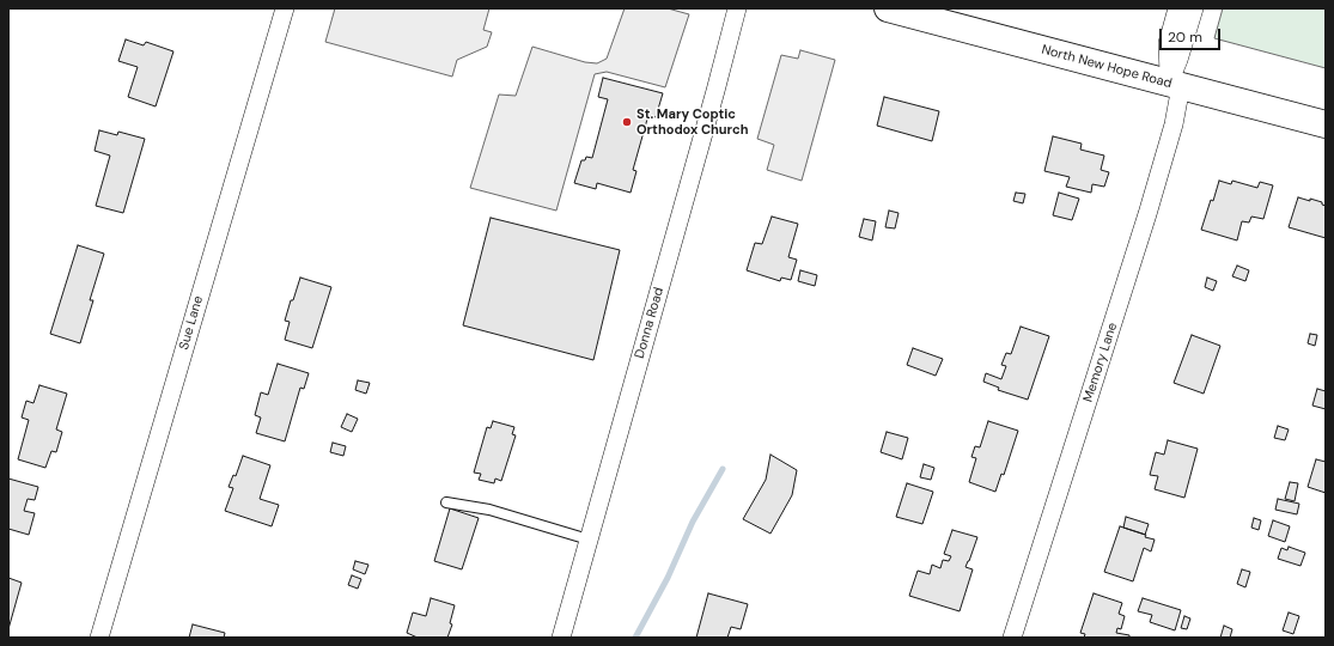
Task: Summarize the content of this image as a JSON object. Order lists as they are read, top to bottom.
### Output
{
  "streets": {
    "main road": ["North New Hope Road"],
    "street": ["Sue Lane", "Donna Road", "Memory Lane"]
  },
  "crossings": [
    ["North New Hope Road", "Memory Lane"]
  ],
  "places": ["St. Mary Coptic Orthodox Church"],
  "scale_bar": "20 m"
}
